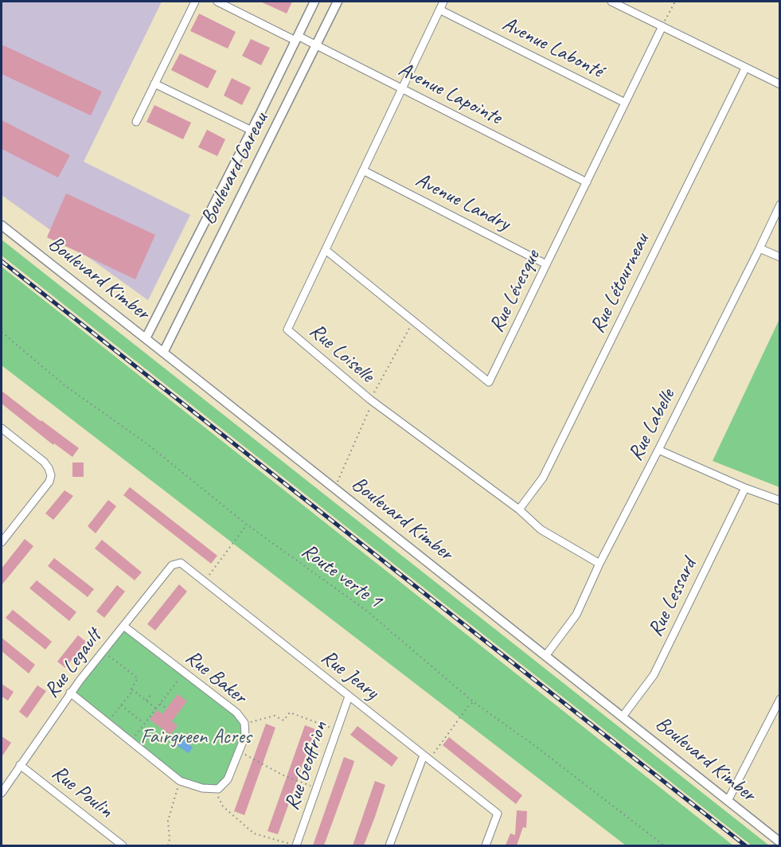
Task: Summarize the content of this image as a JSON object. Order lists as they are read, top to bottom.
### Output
{
  "streets": {
    "street": [
      "Avenue Labonté",
      "Avenue Lapointe",
      "Boulevard Gareau",
      "Avenue Landry",
      "Boulevard Kimber",
      "Rue Létourneau",
      "Rue Lévesque",
      "Rue Loiselle",
      "Rue Labelle",
      "Rue Lessard",
      "Rue Legault",
      "Rue Jeary",
      "Rue Baker",
      "Rue Geoffrion",
      "Rue Poulin"
    ],
    "path": ["Route verte 1"]
  },
  "crossings": [
    ["Avenue Labonté", "Rue Lévesque"],
    ["Avenue Labonté", "Rue Loiselle"],
    ["Avenue Lapointe", "Boulevard Gareau"],
    ["Avenue Lapointe", "Rue Lévesque"],
    ["Avenue Lapointe", "Rue Loiselle"],
    ["Boulevard Gareau", "Boulevard Kimber"],
    ["Avenue Landry", "Rue Lévesque"],
    ["Avenue Landry", "Rue Loiselle"],
    ["Boulevard Kimber", "Rue Labelle"],
    ["Boulevard Kimber", "Rue Lessard"],
    ["Rue Létourneau", "Rue Loiselle"],
    ["Rue Lévesque", "Rue Loiselle"],
    ["Rue Loiselle", "Rue Labelle"],
    ["Rue Legault", "Rue Jeary"],
    ["Rue Legault", "Rue Baker"],
    ["Rue Legault", "Rue Poulin"],
    ["Rue Jeary", "Rue Geoffrion"]
  ],
  "parks": ["Fairgreen Acres"]
}
